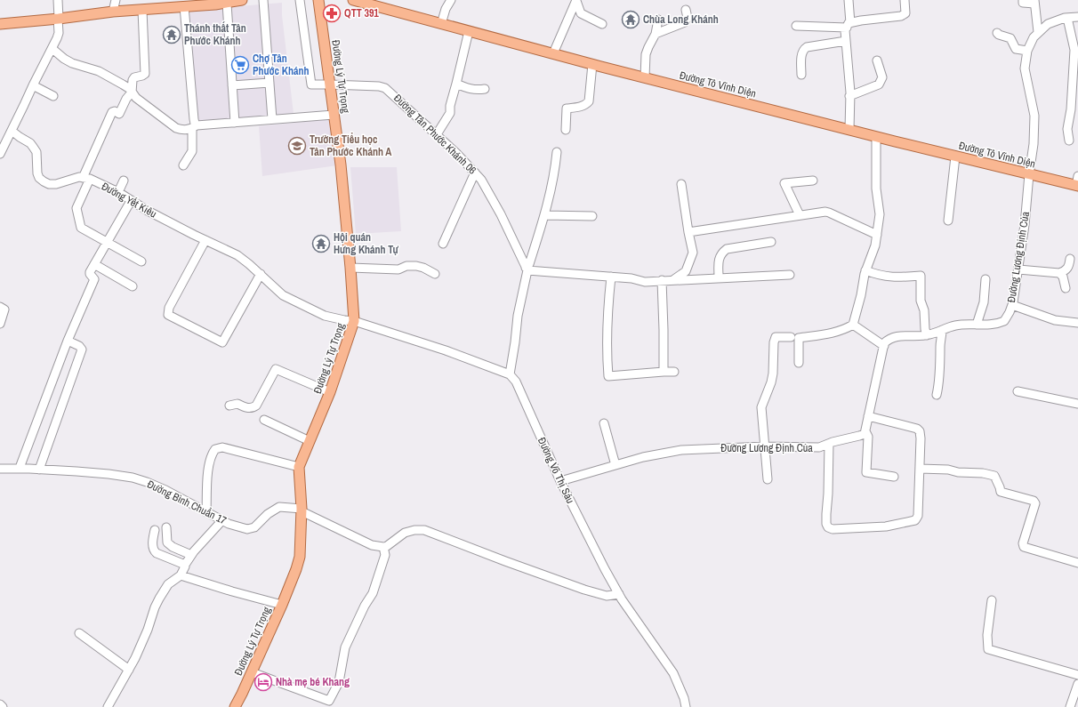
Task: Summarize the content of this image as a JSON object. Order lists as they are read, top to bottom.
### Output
{
  "streets": {
    "main road": ["Đường Lý Tự Trọng", "Đường Tô Vĩnh Diện"],
    "street": [
      "Đường Tân Phước Khánh 06",
      "Đường Yết Kiêu",
      "Đường Lương Định Của",
      "Đường Võ Thị Sáu",
      "Đường Bình Chuẩn 17"
    ]
  },
  "crossings": [
    ["Đường Lý Tự Trọng", "Đường Tân Phước Khánh 06"],
    ["Đường Lý Tự Trọng", "Đường Yết Kiêu"],
    ["Đường Lý Tự Trọng", "Đường Bình Chuẩn 17"],
    ["Đường Tô Vĩnh Diện", "Đường Lương Định Của"],
    ["Đường Lương Định Của", "Đường Võ Thị Sáu"]
  ],
  "places": {
    "pharmacy": ["QTT 391"],
    "temple": ["Chùa Long Khánh", "Thánh thất Tân Phước Khánh", "Hội quán Hưng Khánh Tự"],
    "supermarket": ["Chợ Tân Phước Khánh"],
    "school or university": ["Trường Tiểu học Tân Phước Khánh A"],
    "hotel": ["Nhà mẹ bé Khang"]
  }
}
